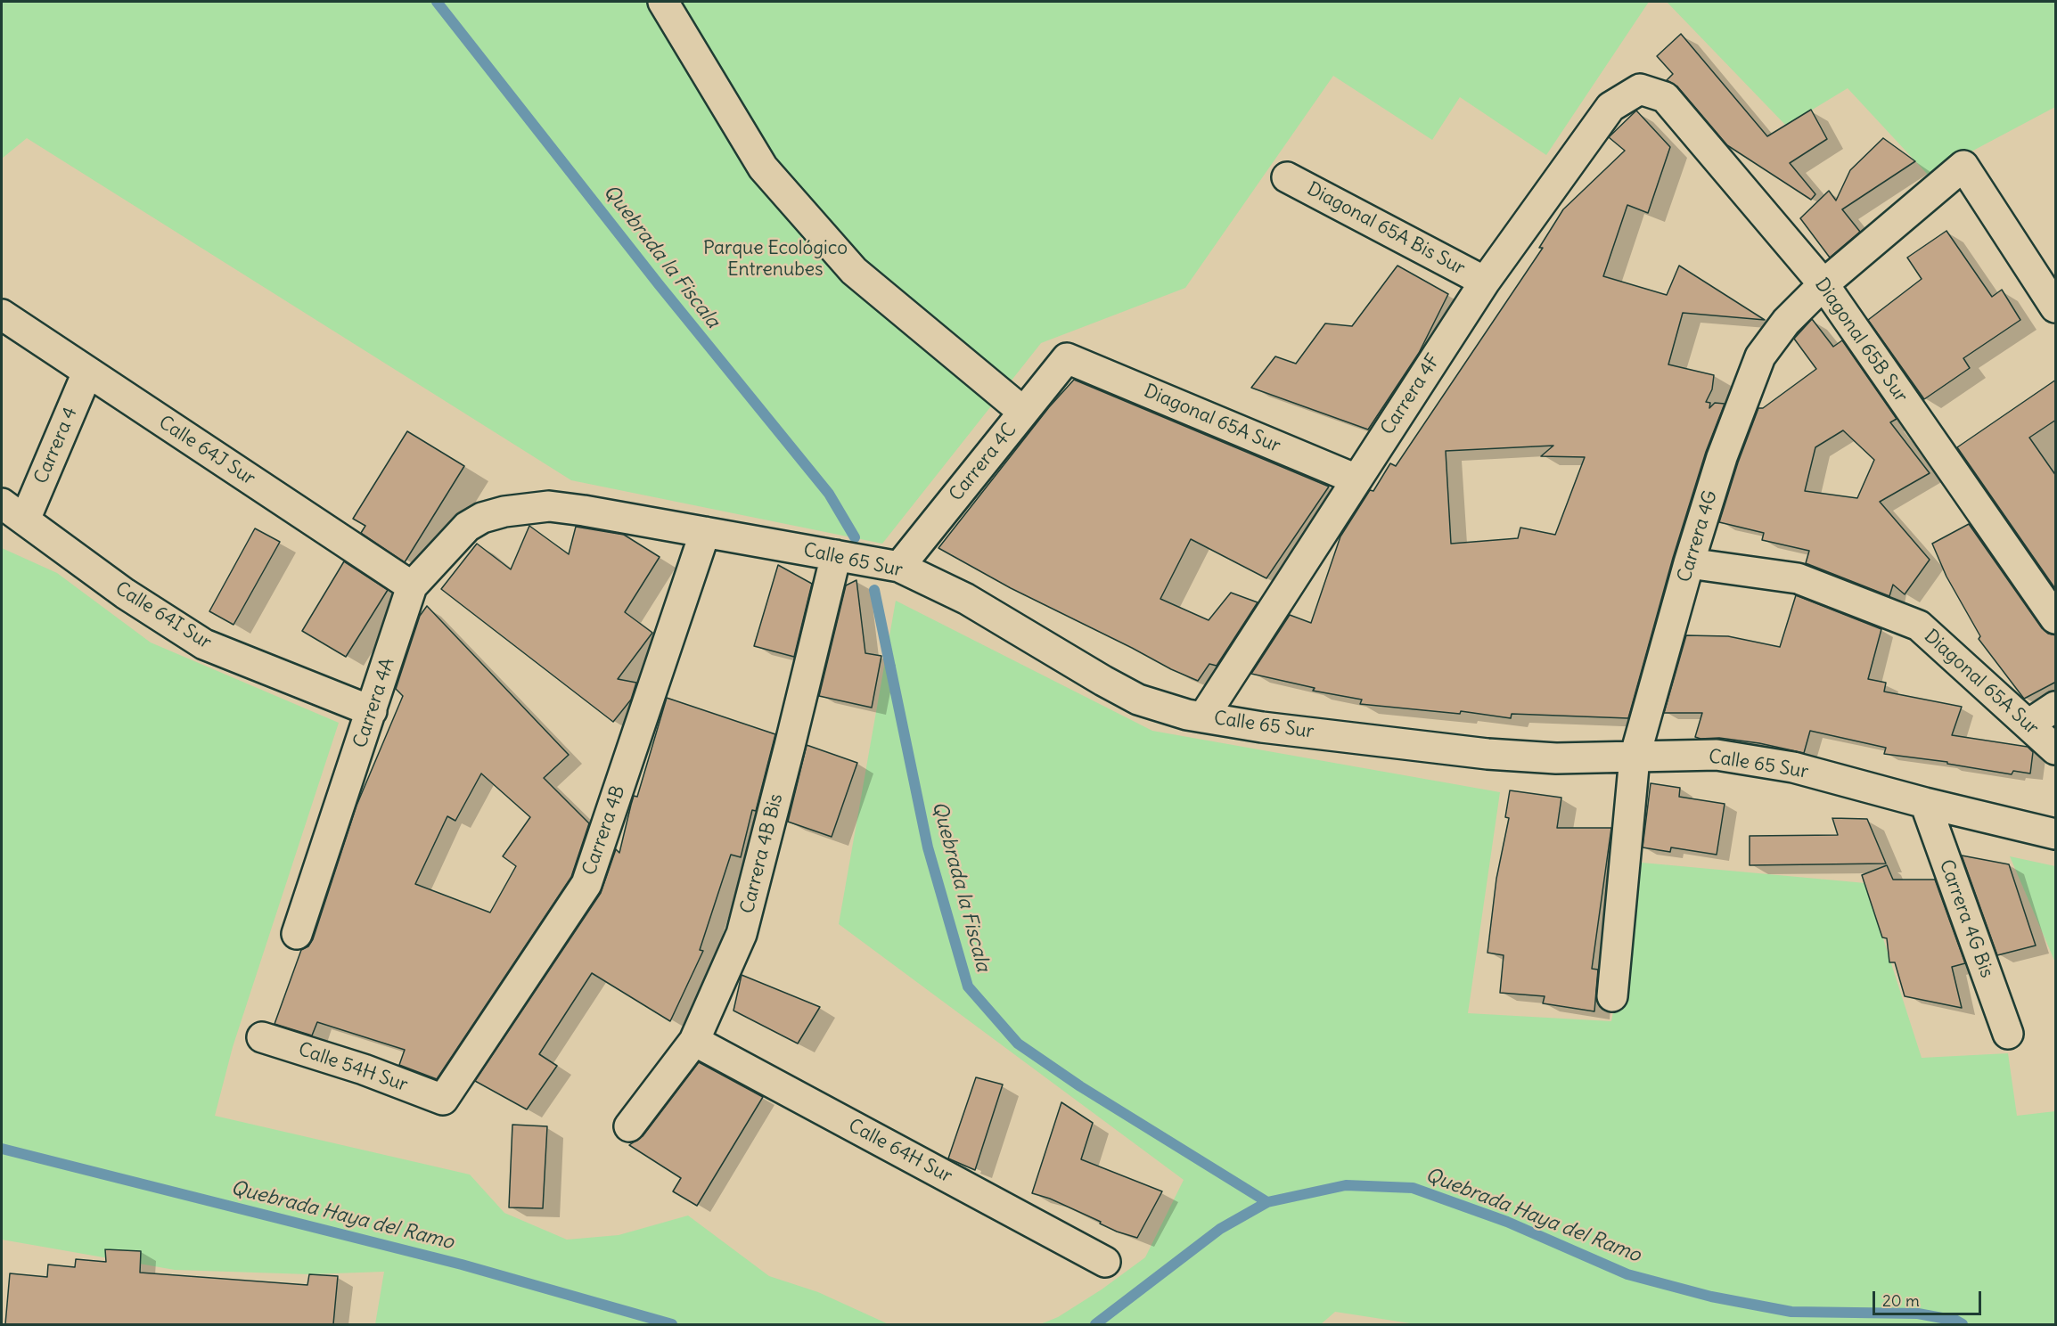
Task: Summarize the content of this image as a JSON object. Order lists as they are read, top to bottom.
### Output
{
  "streets": {
    "street": [
      "Diagonal 65A Bis Sur",
      "Diagonal 65B Sur",
      "Carrera 4F",
      "Diagonal 65A Sur",
      "Carrera 4",
      "Calle 64J Sur",
      "Carrera 4C",
      "Carrera 4G",
      "Calle 65 Sur",
      "Calle 64I Sur",
      "Carrera 4A",
      "Carrera 4B",
      "Carrera 4B Bis",
      "Carrera 4G Bis",
      "Calle 54H Sur",
      "Calle 64H Sur"
    ]
  },
  "crossings": [
    ["Diagonal 65A Bis Sur", "Carrera 4F"],
    ["Diagonal 65B Sur", "Carrera 4F"],
    ["Diagonal 65B Sur", "Carrera 4G"],
    ["Carrera 4F", "Diagonal 65A Sur"],
    ["Carrera 4F", "Calle 65 Sur"],
    ["Diagonal 65A Sur", "Carrera 4C"],
    ["Diagonal 65A Sur", "Carrera 4G"],
    ["Carrera 4", "Calle 64J Sur"],
    ["Carrera 4", "Calle 64I Sur"],
    ["Calle 64J Sur", "Carrera 4A"],
    ["Carrera 4C", "Calle 65 Sur"],
    ["Carrera 4G", "Calle 65 Sur"],
    ["Calle 65 Sur", "Carrera 4A"],
    ["Calle 65 Sur", "Carrera 4B"],
    ["Calle 65 Sur", "Carrera 4B Bis"],
    ["Calle 65 Sur", "Carrera 4G Bis"],
    ["Calle 64I Sur", "Carrera 4A"],
    ["Carrera 4B", "Calle 54H Sur"],
    ["Carrera 4B Bis", "Calle 64H Sur"]
  ],
  "water": ["Quebrada la Fiscala", "Quebrada Haya del Ramo"],
  "parks": ["Parque Ecológico Entrenubes"],
  "scale_bar": "20 m"
}
